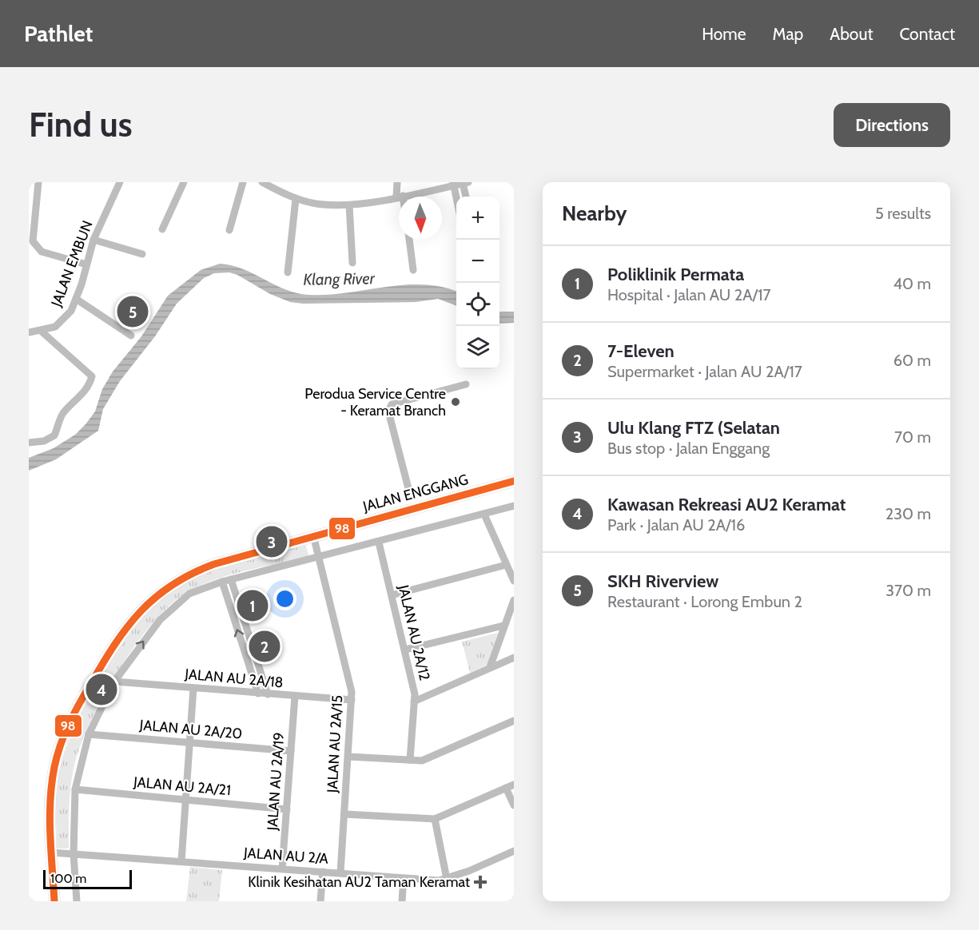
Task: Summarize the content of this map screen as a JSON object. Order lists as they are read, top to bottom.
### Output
{
  "streets": {
    "main road": ["JALAN ENGGANG"],
    "street": [
      "JALAN EMBUN",
      "JALAN AU 2A/12",
      "JALAN AU 2A/18",
      "JALAN AU 2A/20",
      "JALAN AU 2A/15",
      "JALAN AU 2A/19",
      "JALAN AU 2A/21",
      "JALAN AU 2/A"
    ]
  },
  "crossings": [
    ["JALAN ENGGANG", "JALAN AU 2A/15"],
    ["JALAN ENGGANG", "JALAN AU 2/A"],
    ["JALAN AU 2A/18", "JALAN AU 2A/15"],
    ["JALAN AU 2A/18", "JALAN AU 2A/19"],
    ["JALAN AU 2A/20", "JALAN AU 2A/19"],
    ["JALAN AU 2A/15", "JALAN AU 2/A"],
    ["JALAN AU 2A/19", "JALAN AU 2A/21"],
    ["JALAN AU 2A/19", "JALAN AU 2/A"]
  ],
  "water": ["Klang River"],
  "places": {
    "other": ["Perodua Service Centre - Keramat Branch"],
    "health": ["Klinik Kesihatan AU2 Taman Keramat"]
  },
  "lines": ["transit line 98"],
  "scale_bar": "100 m",
  "north": "bottom",
  "page": {
    "header": "Pathlet",
    "nav": [
      "Home",
      "Map",
      "About",
      "Contact"
    ],
    "buttons": "Directions",
    "title": "Find us",
    "heading": ["Nearby", "5 results"],
    "map_buttons": ["+", "−"],
    "list": [
      {
        "mark": "1",
        "name": "Poliklinik Permata",
        "note": "Hospital · Jalan AU 2A/17",
        "value": "40 m"
      },
      {
        "mark": "2",
        "name": "7-Eleven",
        "note": "Supermarket · Jalan AU 2A/17",
        "value": "60 m"
      },
      {
        "mark": "3",
        "name": "Ulu Klang FTZ (Selatan",
        "note": "Bus stop · Jalan Enggang",
        "value": "70 m"
      },
      {
        "mark": "4",
        "name": "Kawasan Rekreasi AU2 Keramat",
        "note": "Park · Jalan AU 2A/16",
        "value": "230 m"
      },
      {
        "mark": "5",
        "name": "SKH Riverview",
        "note": "Restaurant · Lorong Embun 2",
        "value": "370 m"
      }
    ],
    "pins": [
      "5",
      "3",
      "1",
      "2",
      "4"
    ],
    "scale": "100 m"
  }
}
